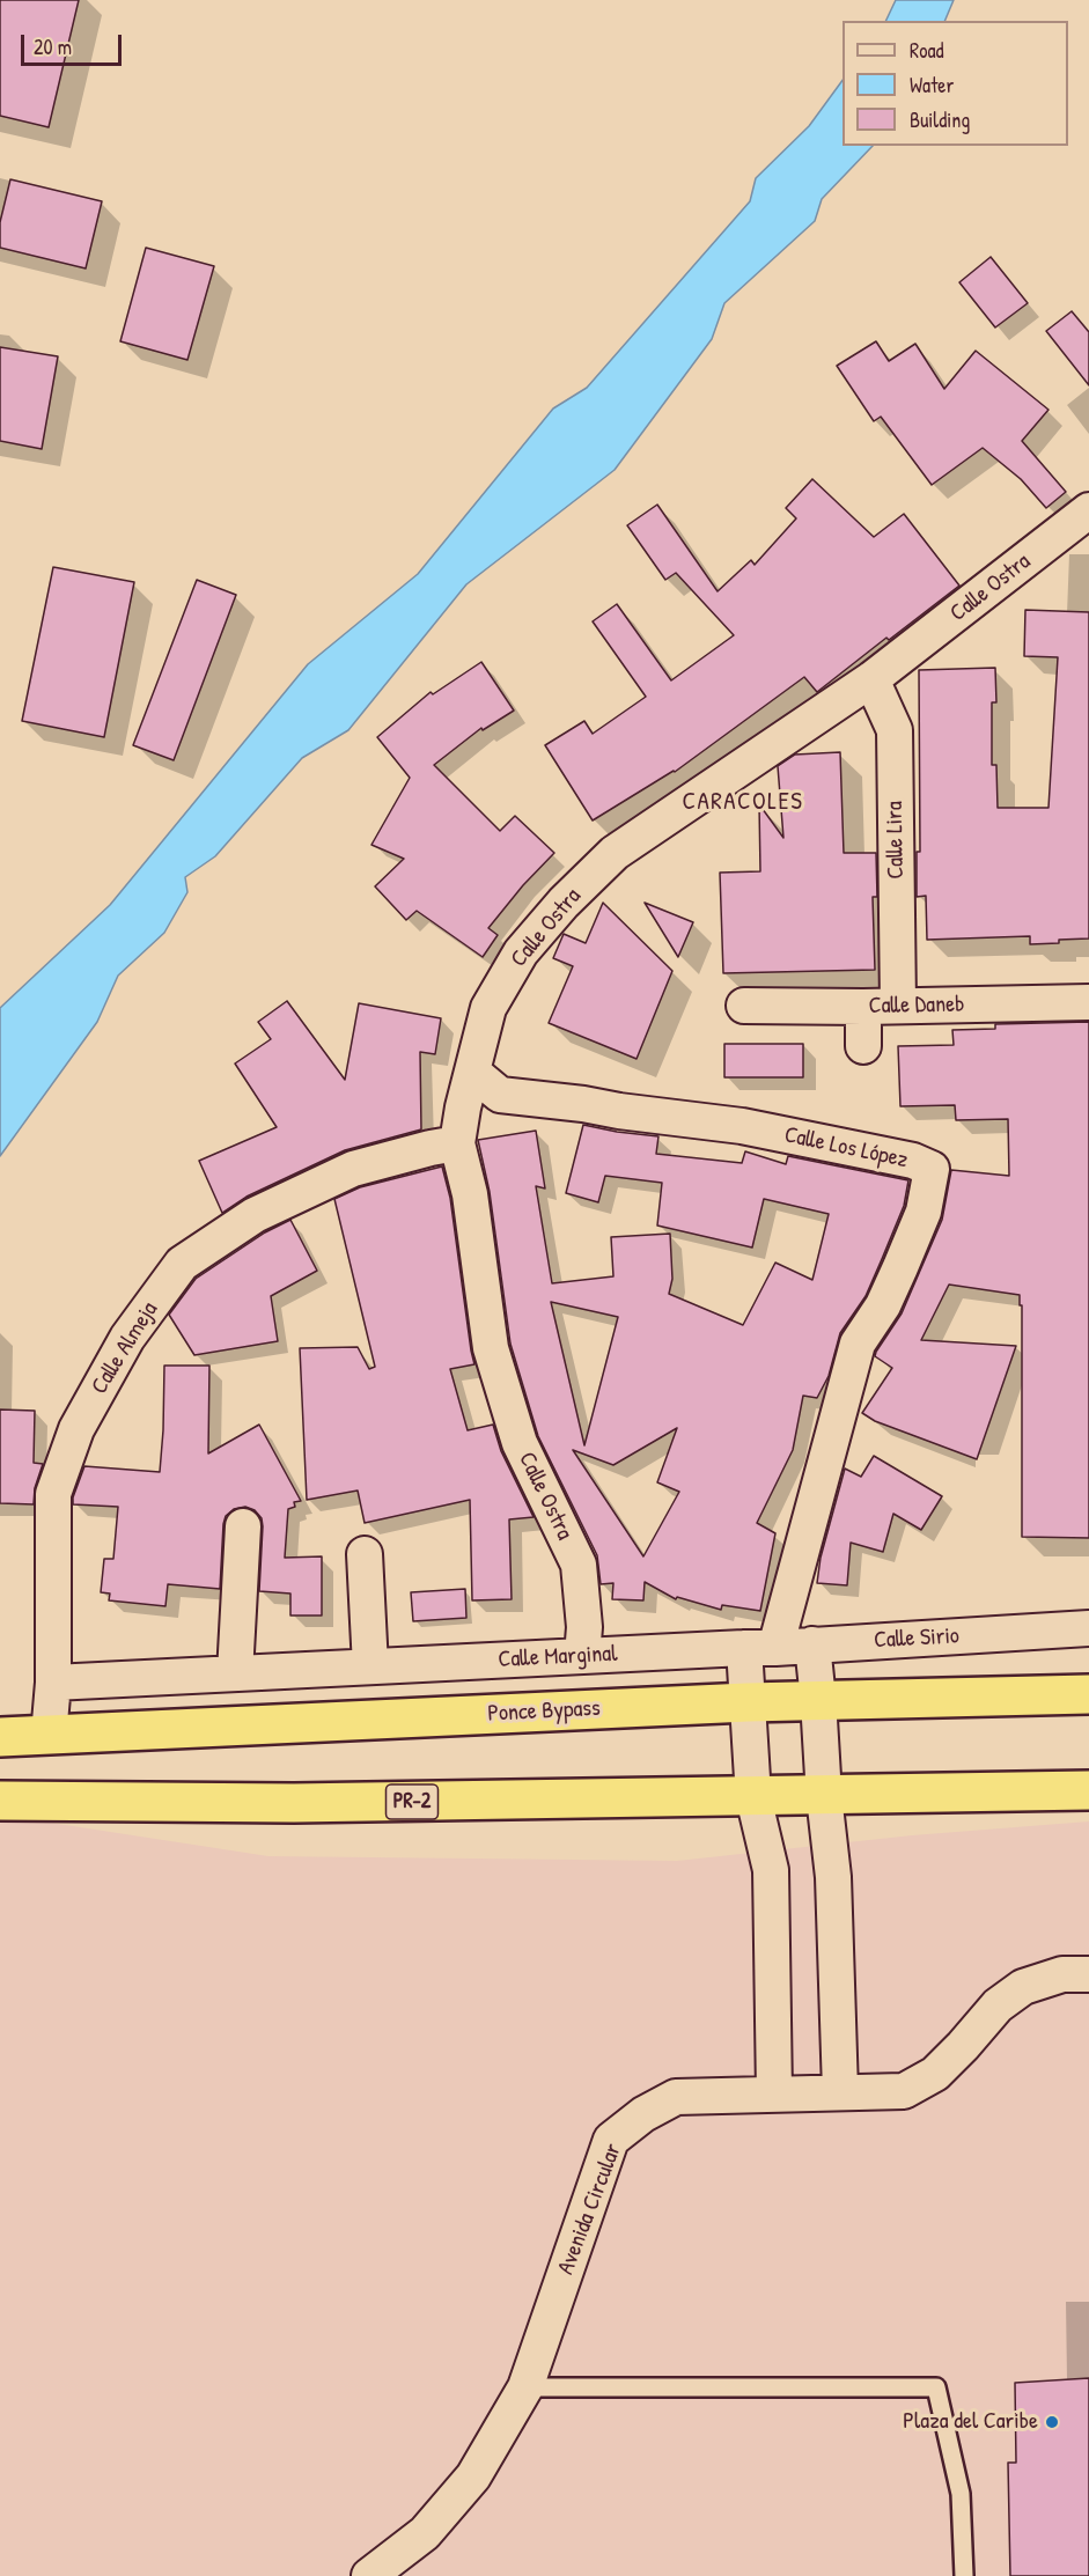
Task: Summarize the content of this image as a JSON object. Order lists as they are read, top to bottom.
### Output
{
  "streets": {
    "highway": ["Ponce Bypass", "PR-2"],
    "street": [
      "Calle Ostra",
      "Calle Lira",
      "Calle Daneb",
      "Calle Los López",
      "Calle Almeja",
      "Calle Sirio",
      "Calle Marginal",
      "Avenida Circular"
    ]
  },
  "crossings": [
    ["Calle Ostra", "Calle Lira"],
    ["Calle Ostra", "Calle Los López"],
    ["Calle Ostra", "Calle Almeja"],
    ["Calle Ostra", "Calle Marginal"],
    ["Calle Lira", "Calle Daneb"],
    ["Calle Los López", "Calle Sirio"],
    ["Calle Los López", "Calle Marginal"],
    ["Calle Almeja", "Calle Marginal"],
    ["Calle Almeja", "Ponce Bypass"],
    ["Calle Sirio", "Calle Marginal"]
  ],
  "districts": ["CARACOLES"],
  "places": ["Plaza del Caribe"],
  "legend": ["Road", "Water", "Building"],
  "scale_bar": "20 m"
}
